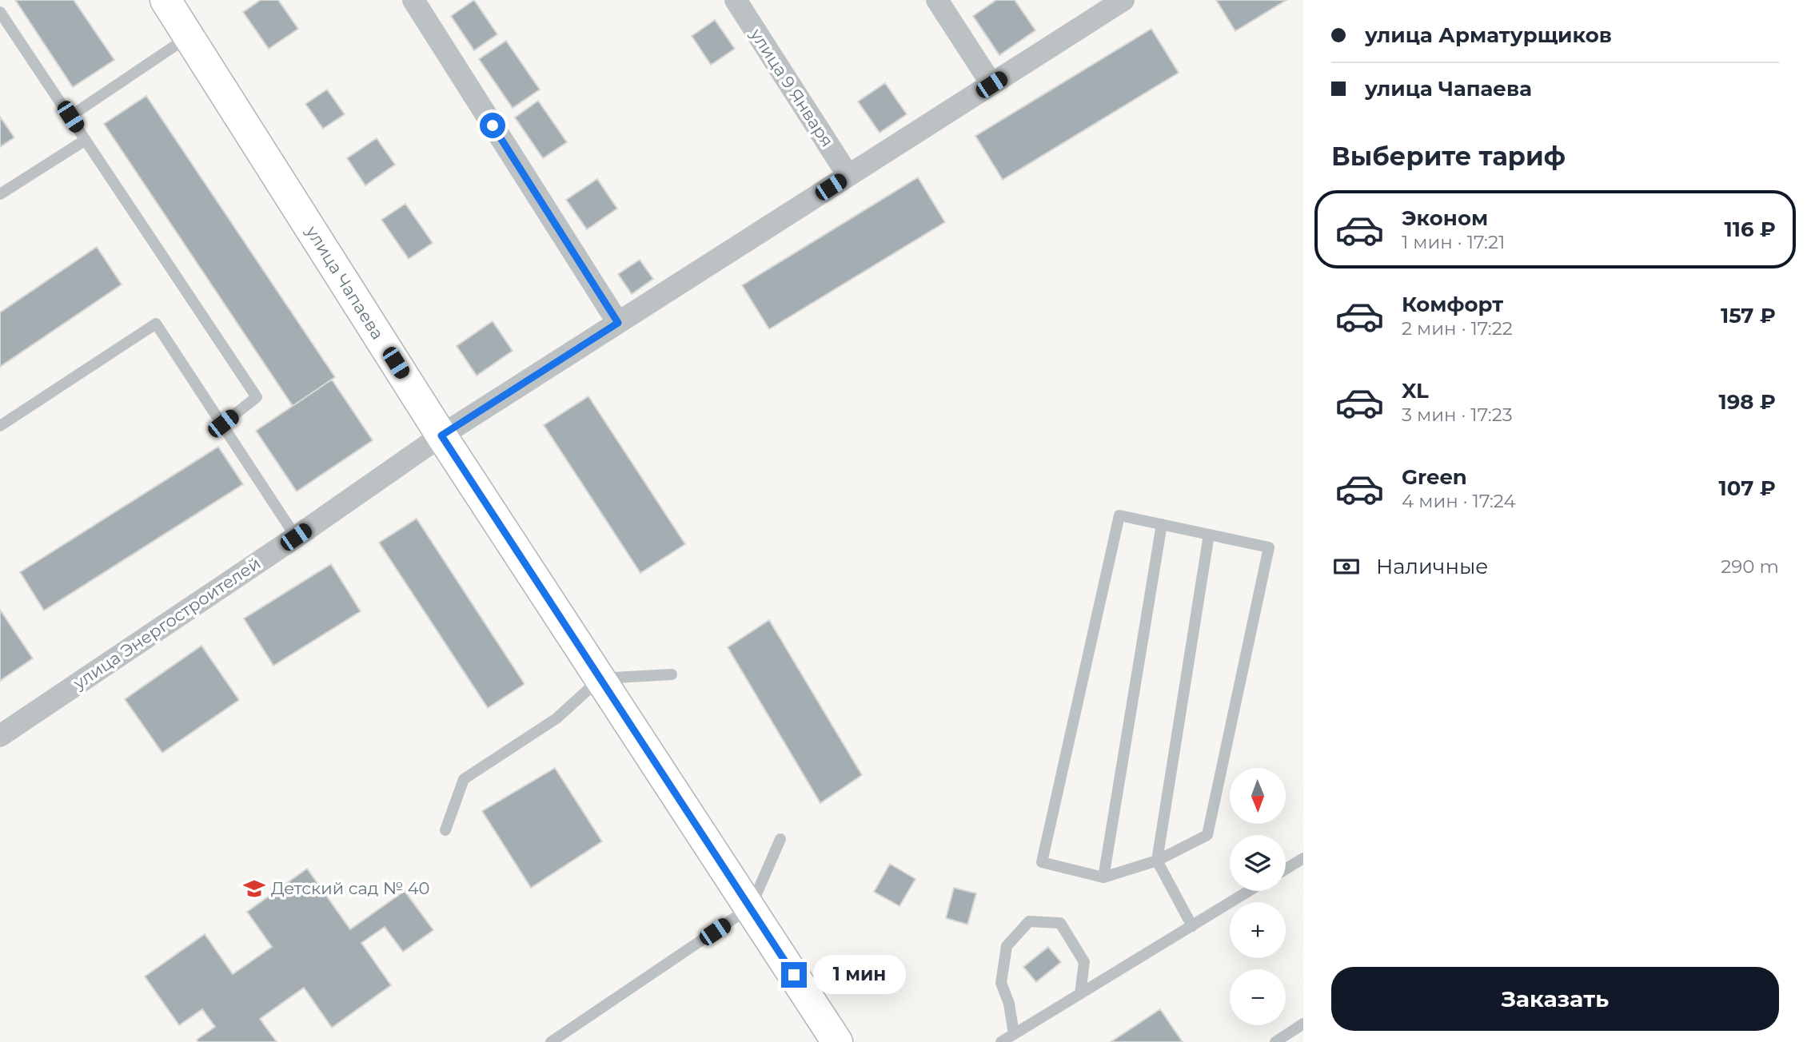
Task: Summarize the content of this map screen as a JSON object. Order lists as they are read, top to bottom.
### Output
{
  "streets": {
    "street": ["улица 9 Января", "улица Чапаева", "улица Энергостроителей"]
  },
  "crossings": [
    ["улица 9 Января", "улица Энергостроителей"],
    ["улица Чапаева", "улица Энергостроителей"]
  ],
  "places": {
    "school or university": ["Детский сад № 40"]
  },
  "north": "bottom",
  "page": {
    "banner": ["улица Арматурщиков", "улица Чапаева"],
    "heading": "Выберите тариф",
    "list": [
      {
        "name": "Эконом",
        "note": "1 мин · 17:21",
        "value": "116 ₽"
      },
      {
        "name": "Комфорт",
        "note": "2 мин · 17:22",
        "value": "157 ₽"
      },
      {
        "name": "XL",
        "note": "3 мин · 17:23",
        "value": "198 ₽"
      },
      {
        "name": "Green",
        "note": "4 мин · 17:24",
        "value": "107 ₽"
      }
    ],
    "pay": ["Наличные", "290 m"],
    "map_buttons": ["+", "−"],
    "bubble": "1 мин",
    "buttons": "Заказать"
  }
}
